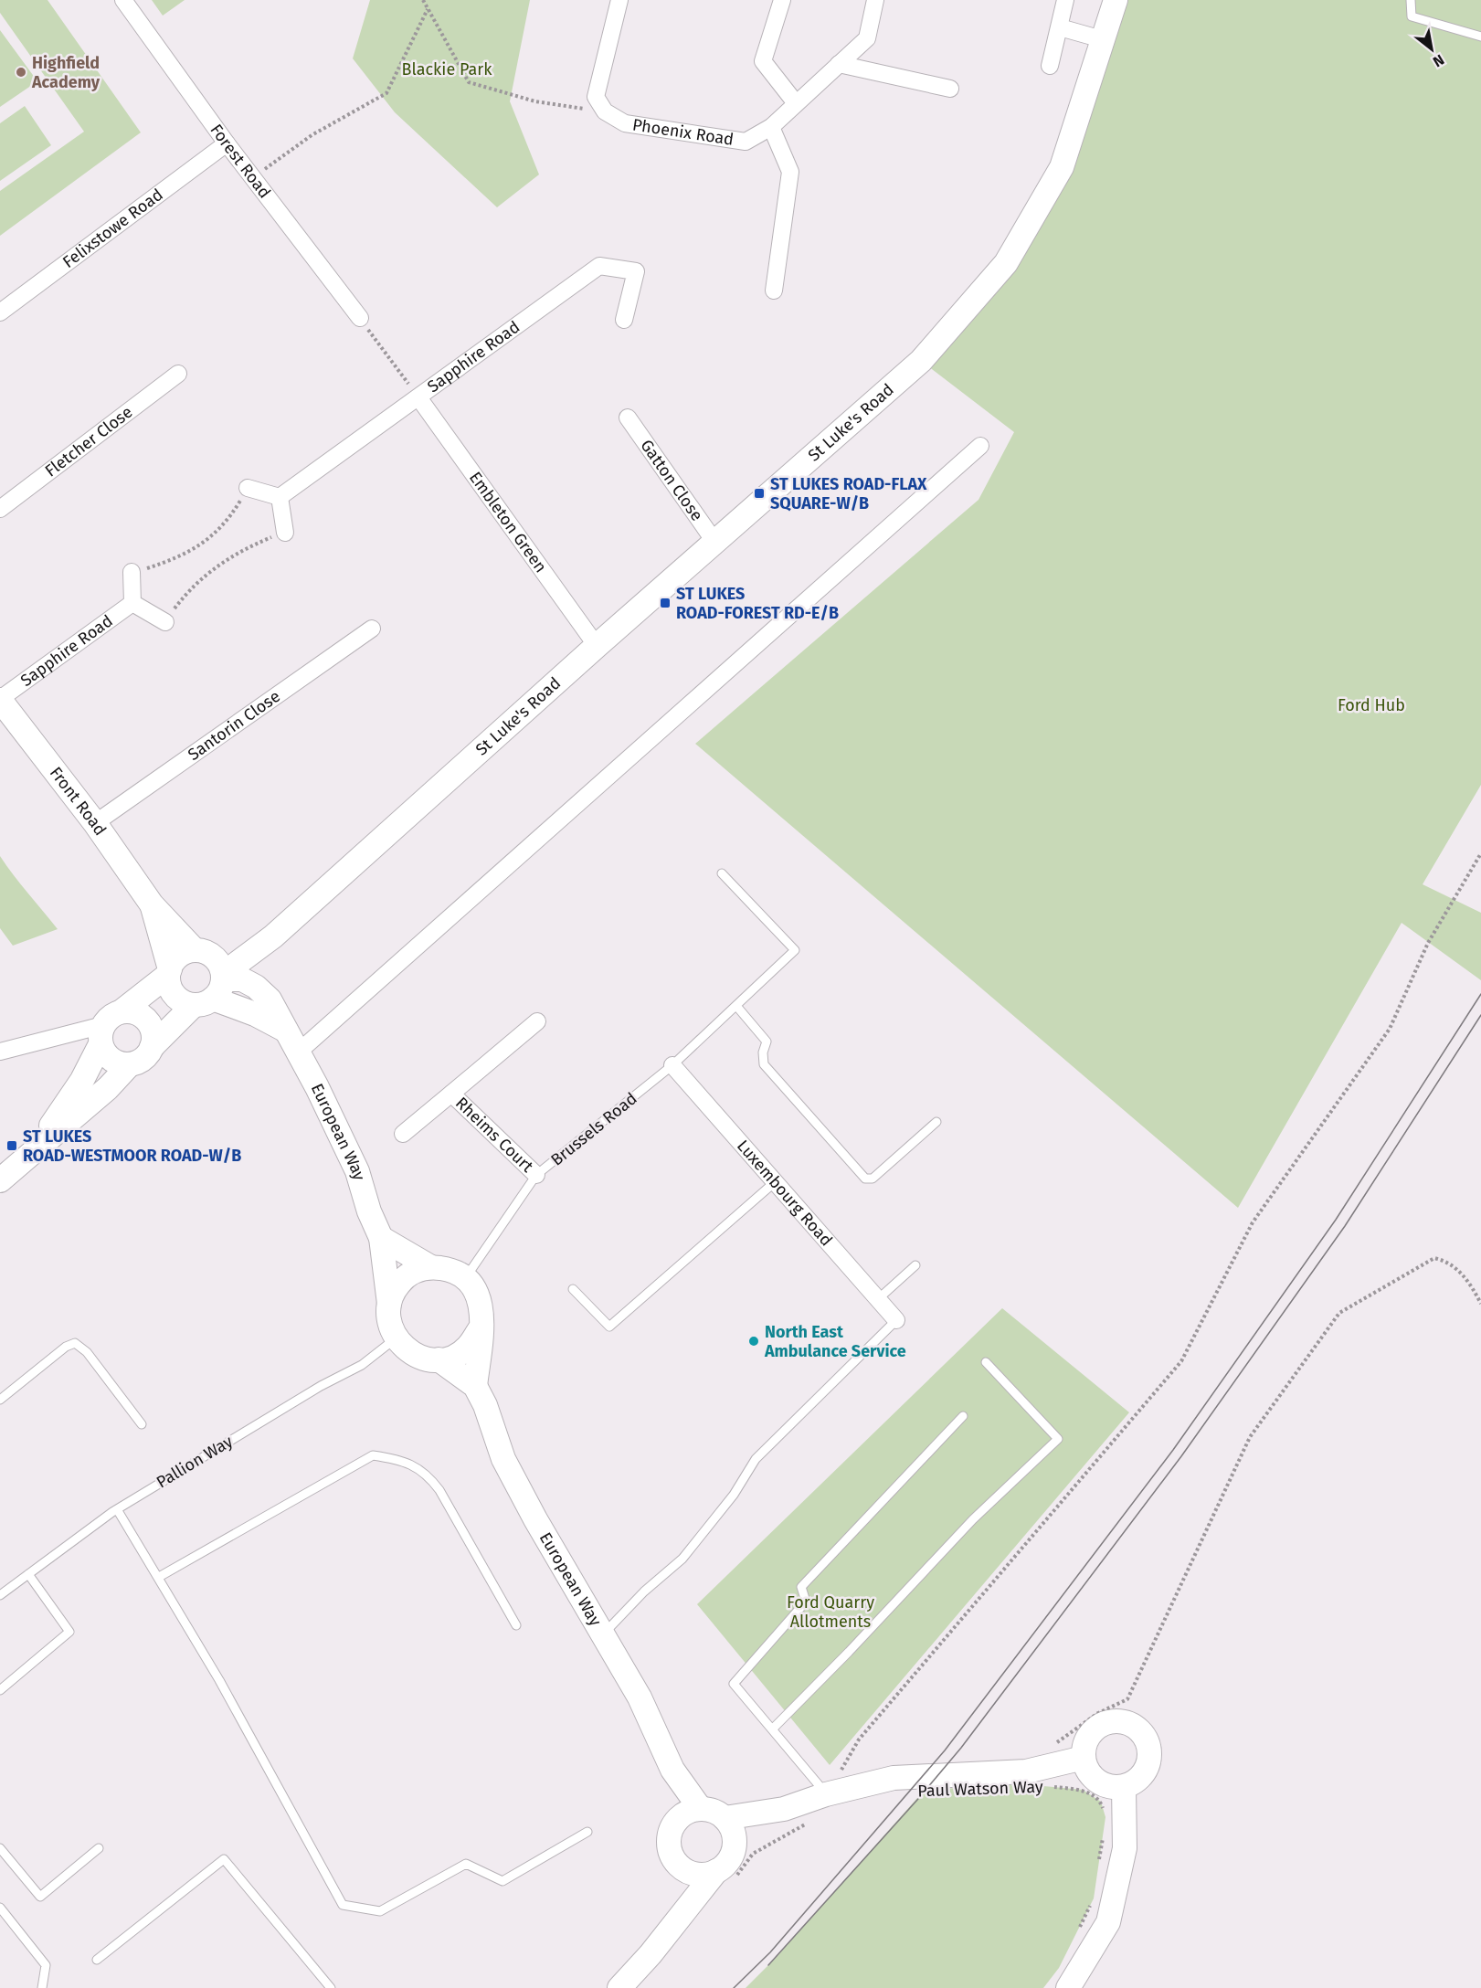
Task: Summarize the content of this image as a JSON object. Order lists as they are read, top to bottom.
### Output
{
  "streets": {
    "main road": ["St Luke's Road", "Front Road", "European Way"],
    "street": [
      "Phoenix Road",
      "Forest Road",
      "Felixstowe Road",
      "Sapphire Road",
      "Fletcher Close",
      "Gatton Close",
      "Embleton Green",
      "Santorin Close",
      "Rheims Court",
      "Luxembourg Road"
    ],
    "lane": ["Brussels Road", "Pallion Way"],
    "path": ["Paul Watson Way"]
  },
  "crossings": [
    ["Forest Road", "Felixstowe Road"],
    ["Sapphire Road", "Embleton Green"],
    ["Sapphire Road", "Front Road"],
    ["St Luke's Road", "Gatton Close"],
    ["St Luke's Road", "Embleton Green"],
    ["St Luke's Road", "European Way"],
    ["Santorin Close", "Front Road"],
    ["Brussels Road", "European Way"],
    ["Brussels Road", "Rheims Court"],
    ["Brussels Road", "Luxembourg Road"],
    ["Brussels Road", "Pallion Way"],
    ["European Way", "Pallion Way"]
  ],
  "parks": ["Blackie Park", "Ford Hub", "Ford Quarry Allotments"],
  "places": {
    "other": ["Highfield Academy", "North East Ambulance Service"],
    "transit": ["ST LUKES ROAD-FLAX SQUARE-W/B", "ST LUKES ROAD-FOREST RD-E/B", "ST LUKES ROAD-WESTMOOR ROAD-W/B"]
  },
  "north": "bottom right"
}
